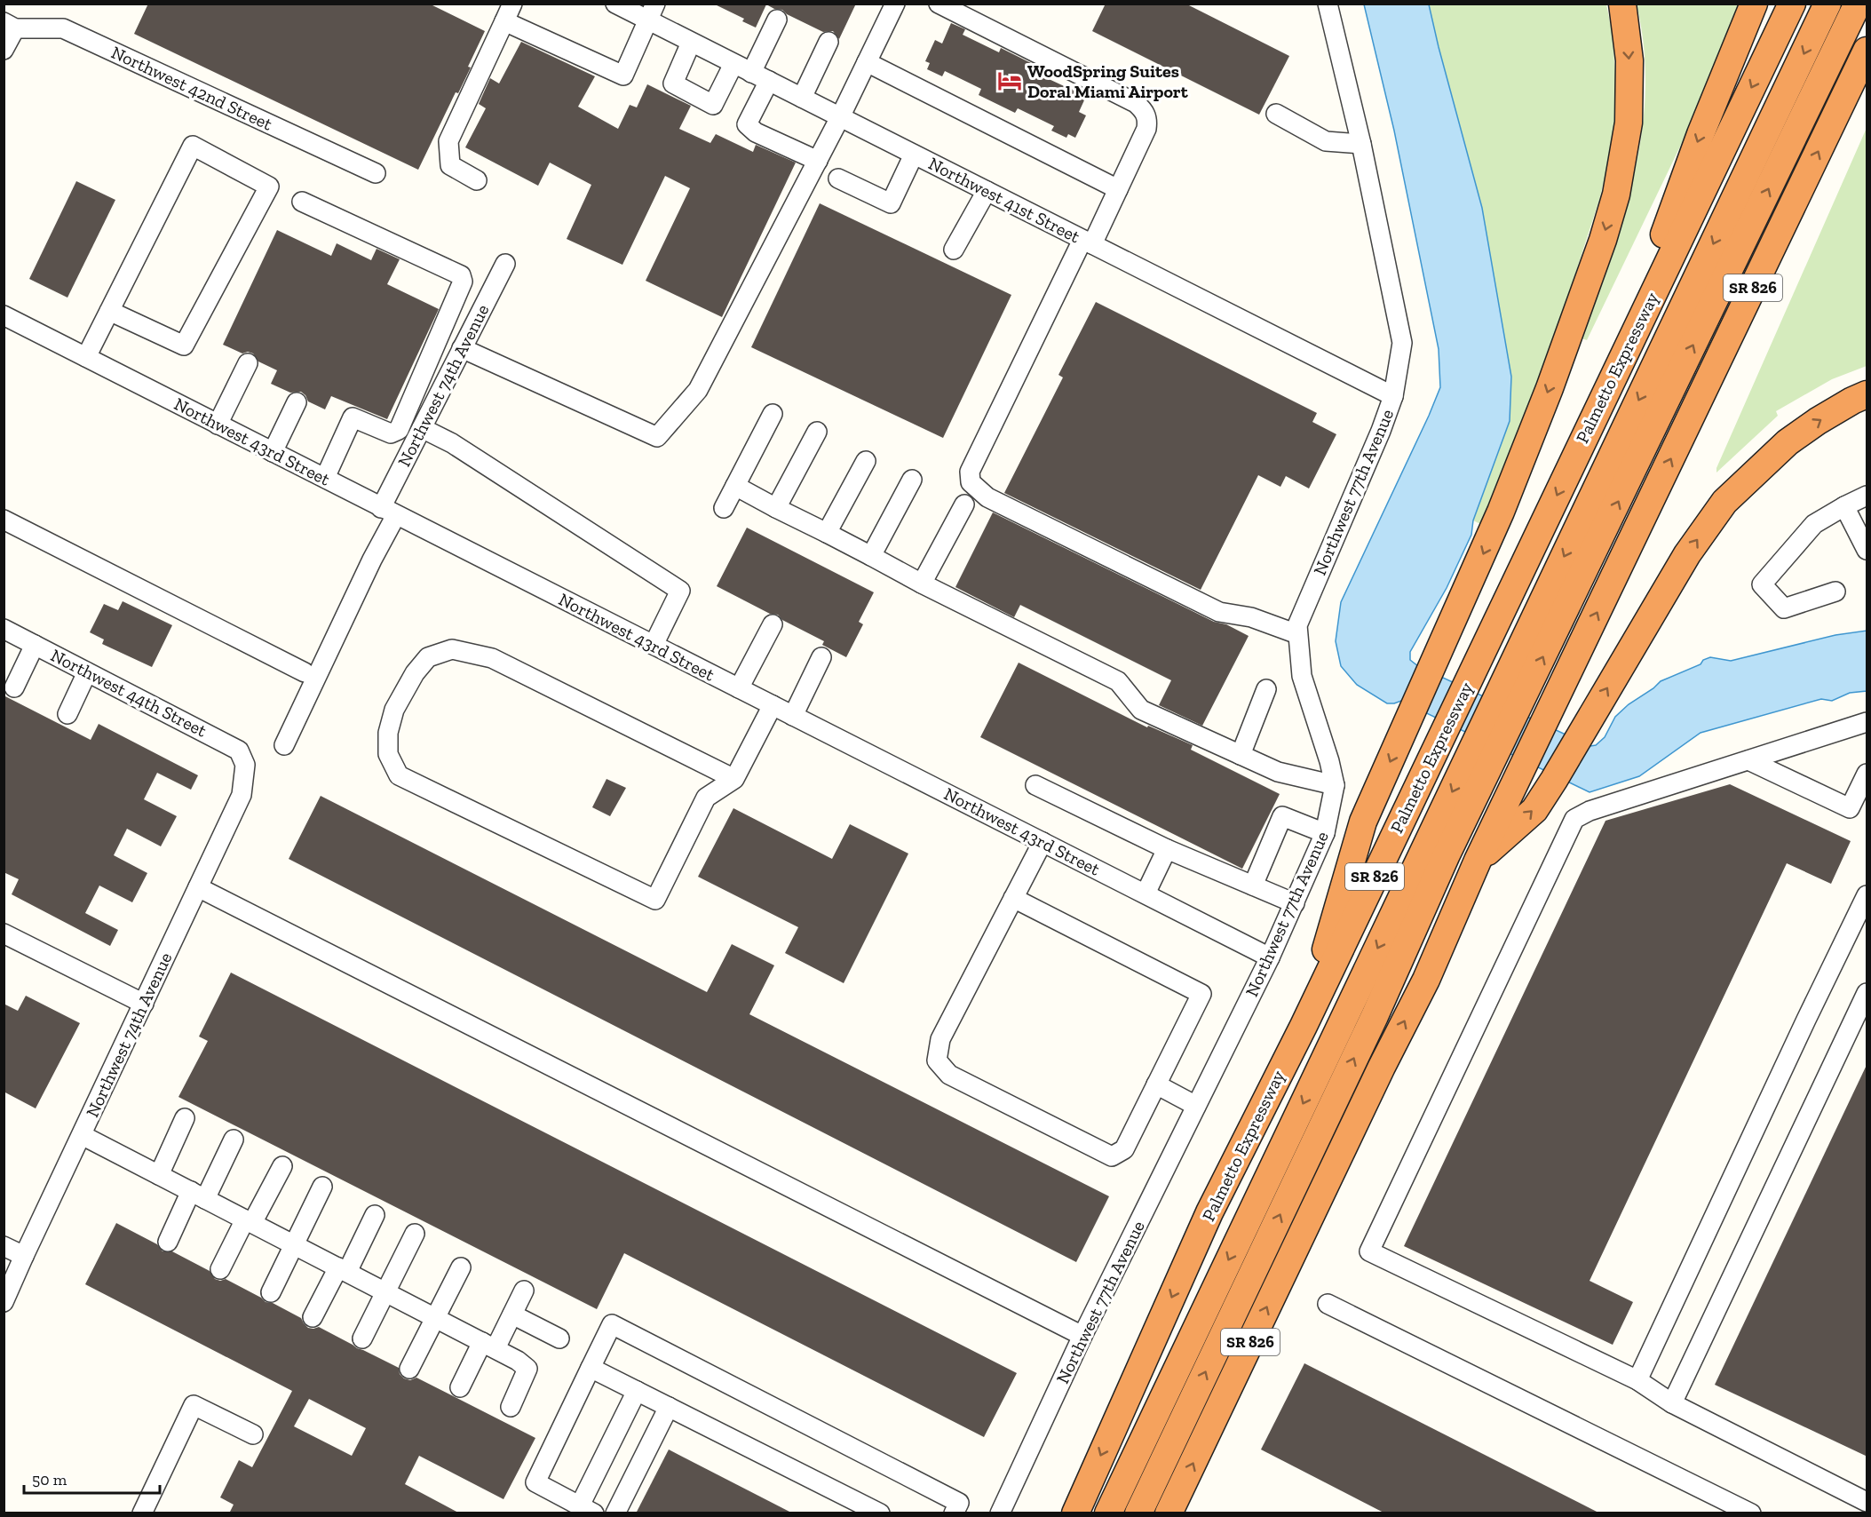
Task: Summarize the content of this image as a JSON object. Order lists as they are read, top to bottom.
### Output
{
  "streets": {
    "highway": ["SR 826", "Palmetto Expressway"],
    "street": [
      "Northwest 42nd Street",
      "Northwest 41st Street",
      "Northwest 74th Avenue",
      "Northwest 43rd Street",
      "Northwest 77th Avenue",
      "Northwest 44th Street"
    ]
  },
  "crossings": [
    ["Northwest 41st Street", "Northwest 77th Avenue"],
    ["Northwest 74th Avenue", "Northwest 43rd Street"],
    ["Northwest 74th Avenue", "Northwest 44th Street"],
    ["Northwest 43rd Street", "Northwest 77th Avenue"]
  ],
  "places": {
    "hotel": ["WoodSpring Suites Doral Miami Airport"]
  },
  "scale_bar": "50 m"
}
